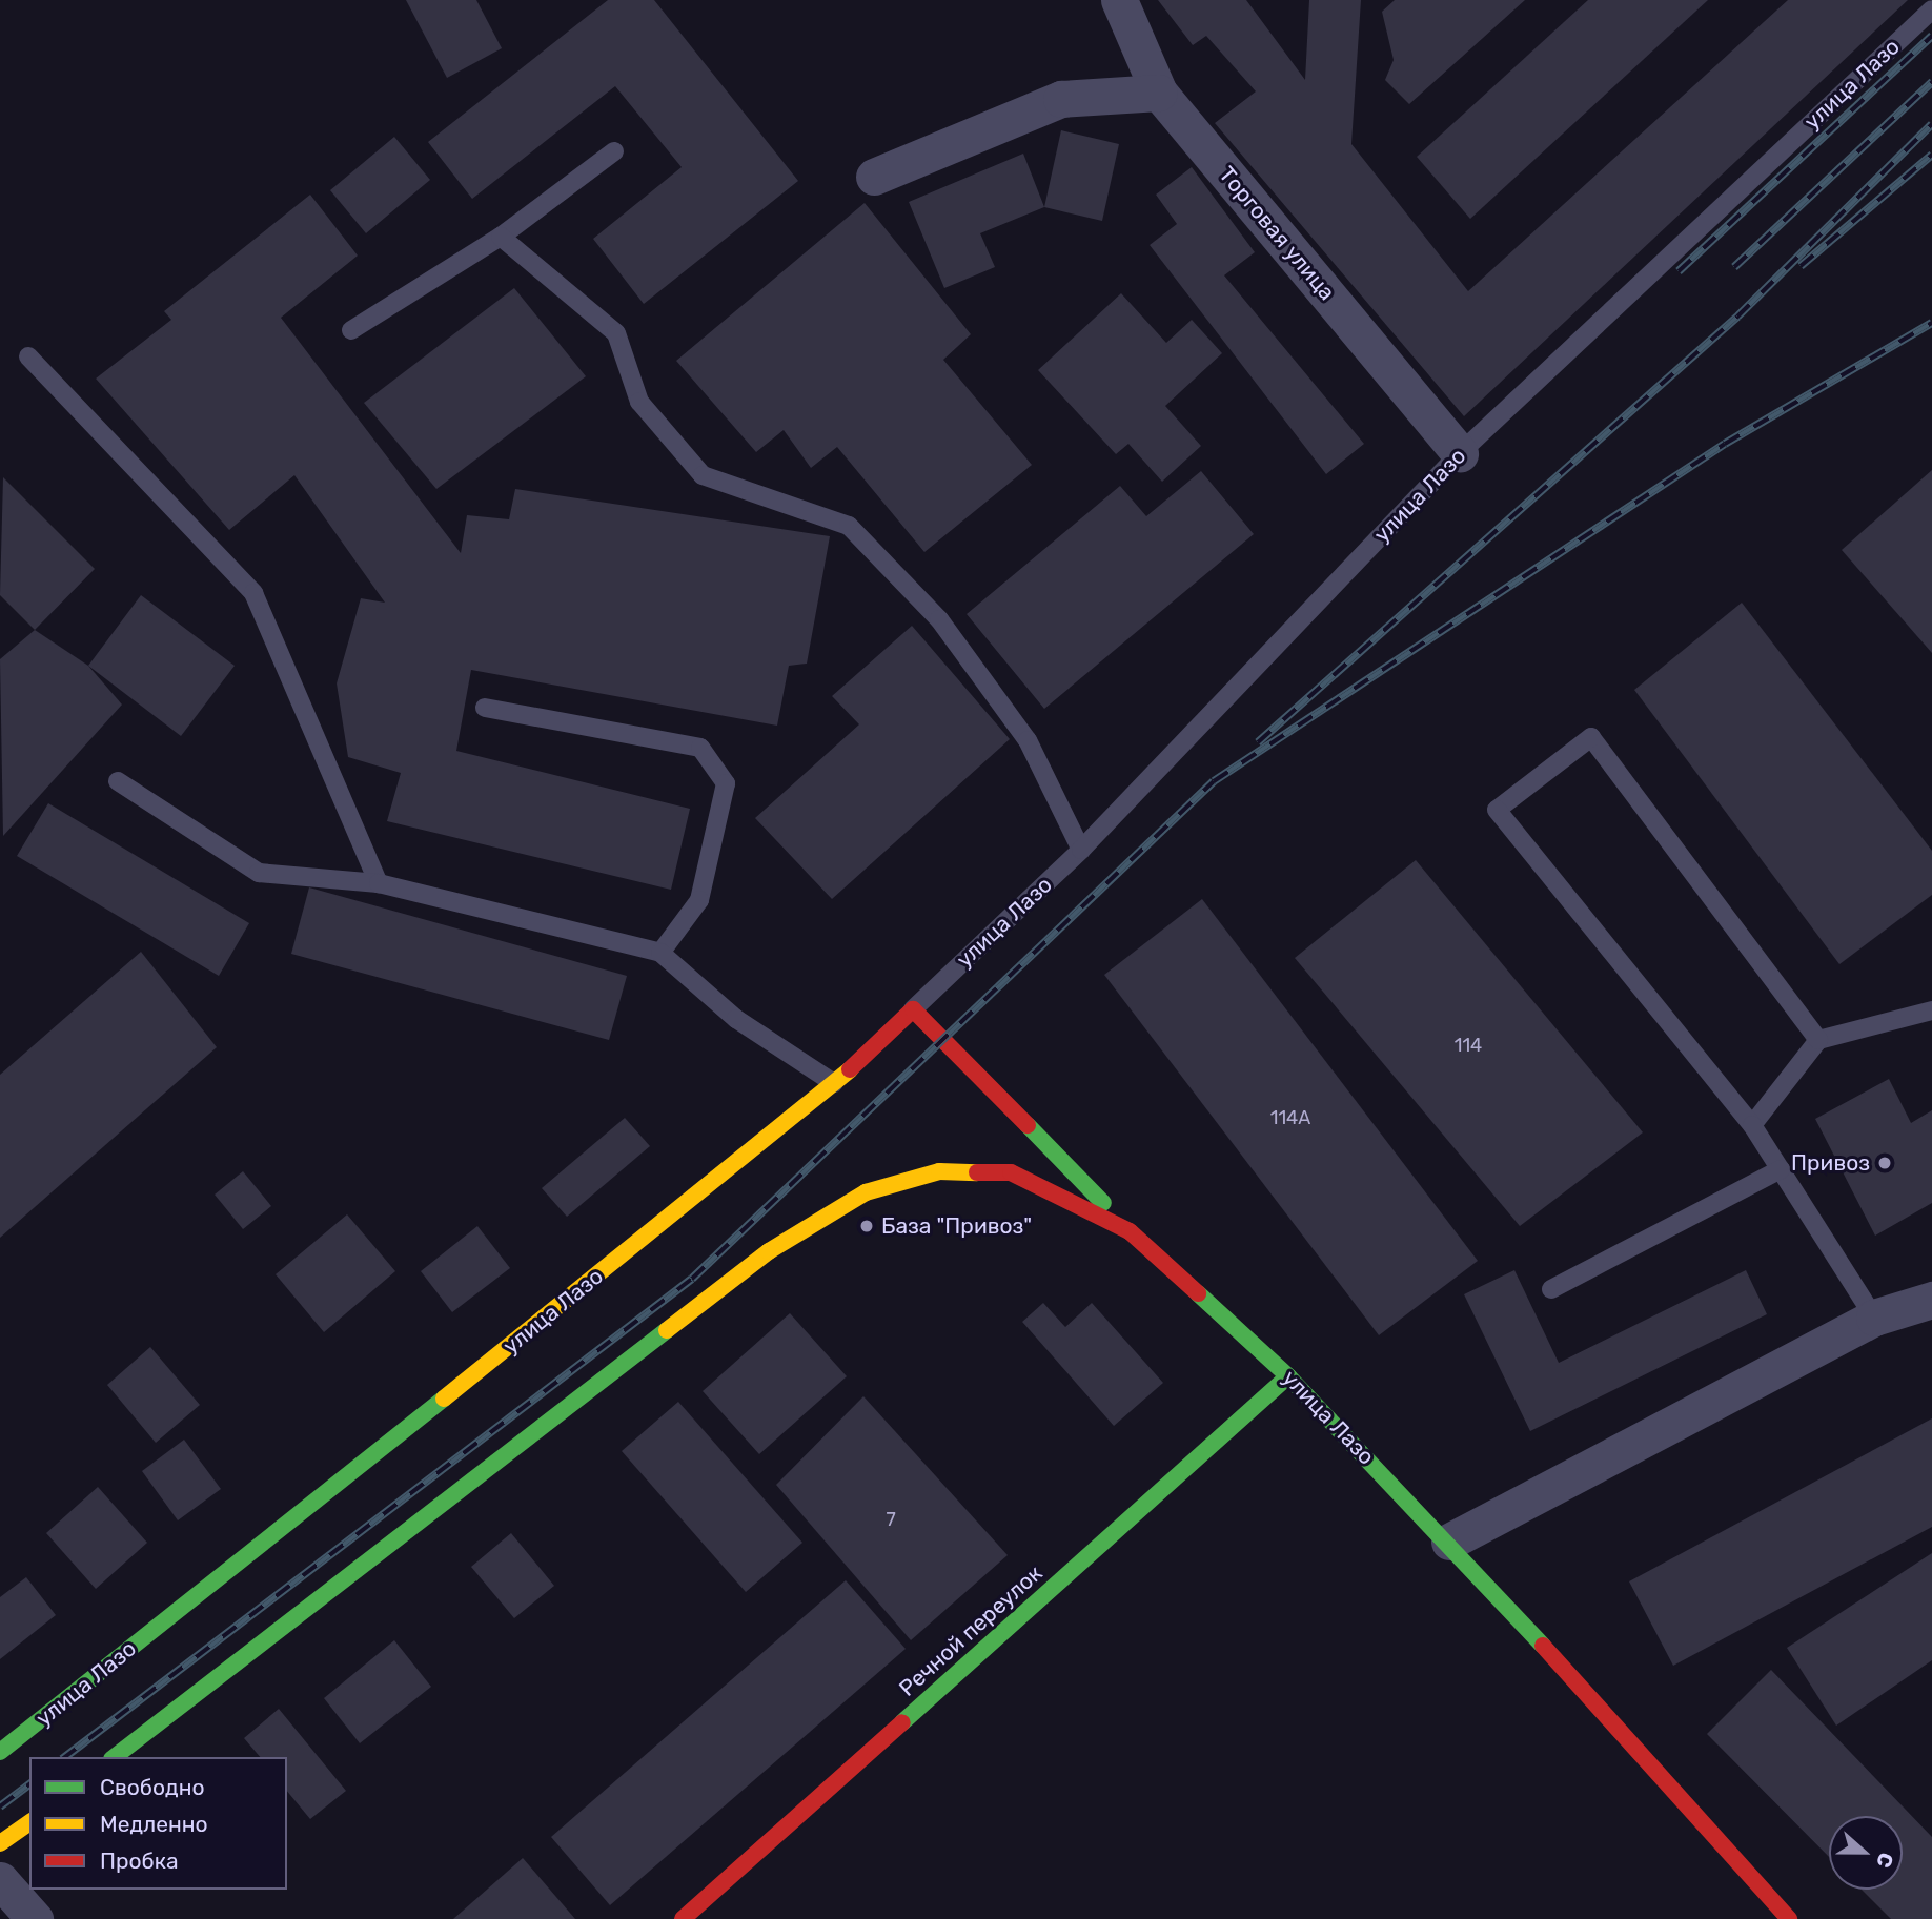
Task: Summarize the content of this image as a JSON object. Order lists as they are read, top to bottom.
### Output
{
  "streets": {
    "main road": ["улица Лазо", "Речной переулок"],
    "street": ["Торговая улица"]
  },
  "crossings": [
    ["улица Лазо", "Торговая улица"],
    ["улица Лазо", "Речной переулок"]
  ],
  "places": ["Привоз", "База \"Привоз\""],
  "house_numbers": ["114", "114А", "7"],
  "legend": ["Свободно", "Медленно", "Пробка"],
  "north": "right"
}
